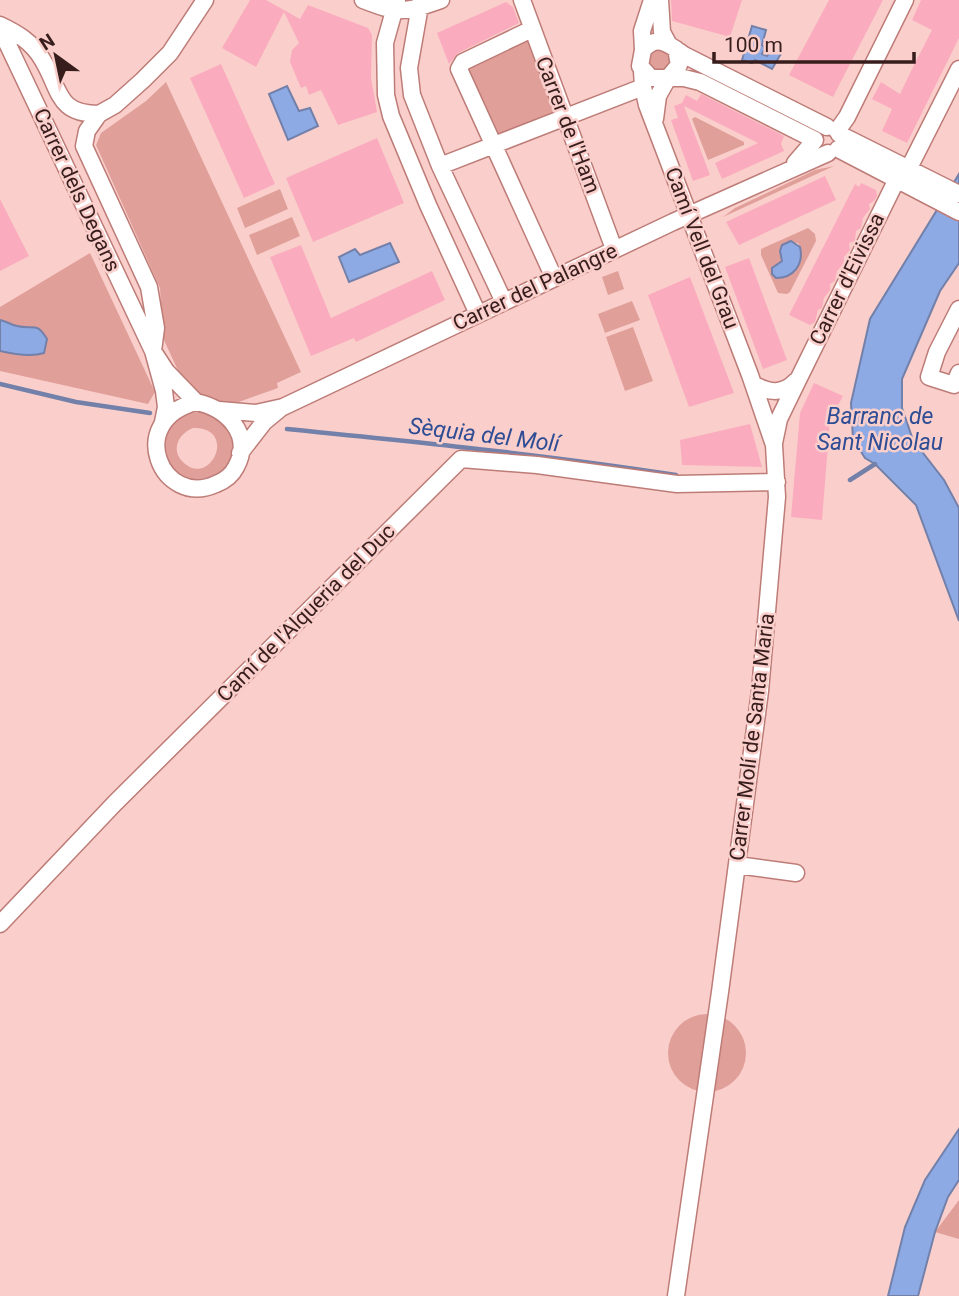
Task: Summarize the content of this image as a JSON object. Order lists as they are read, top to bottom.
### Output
{
  "streets": {
    "street": [
      "Carrer de l'Ham",
      "Carrer dels Degans",
      "Camí Vell del Grau",
      "Carrer d'Eivissa",
      "Carrer del Palangre",
      "Camí de l'Alqueria del Duc",
      "Carrer Molí de Santa Maria"
    ]
  },
  "crossings": [
    ["Carrer de l'Ham", "Carrer del Palangre"],
    ["Carrer dels Degans", "Carrer del Palangre"],
    ["Camí Vell del Grau", "Carrer d'Eivissa"],
    ["Camí Vell del Grau", "Carrer del Palangre"],
    ["Carrer d'Eivissa", "Camí de l'Alqueria del Duc"],
    ["Carrer d'Eivissa", "Carrer Molí de Santa Maria"],
    ["Camí de l'Alqueria del Duc", "Carrer Molí de Santa Maria"]
  ],
  "water": ["Barranc de Sant Nicolau", "Sèquia del Molí"],
  "scale_bar": "100 m",
  "north": "top left"
}
